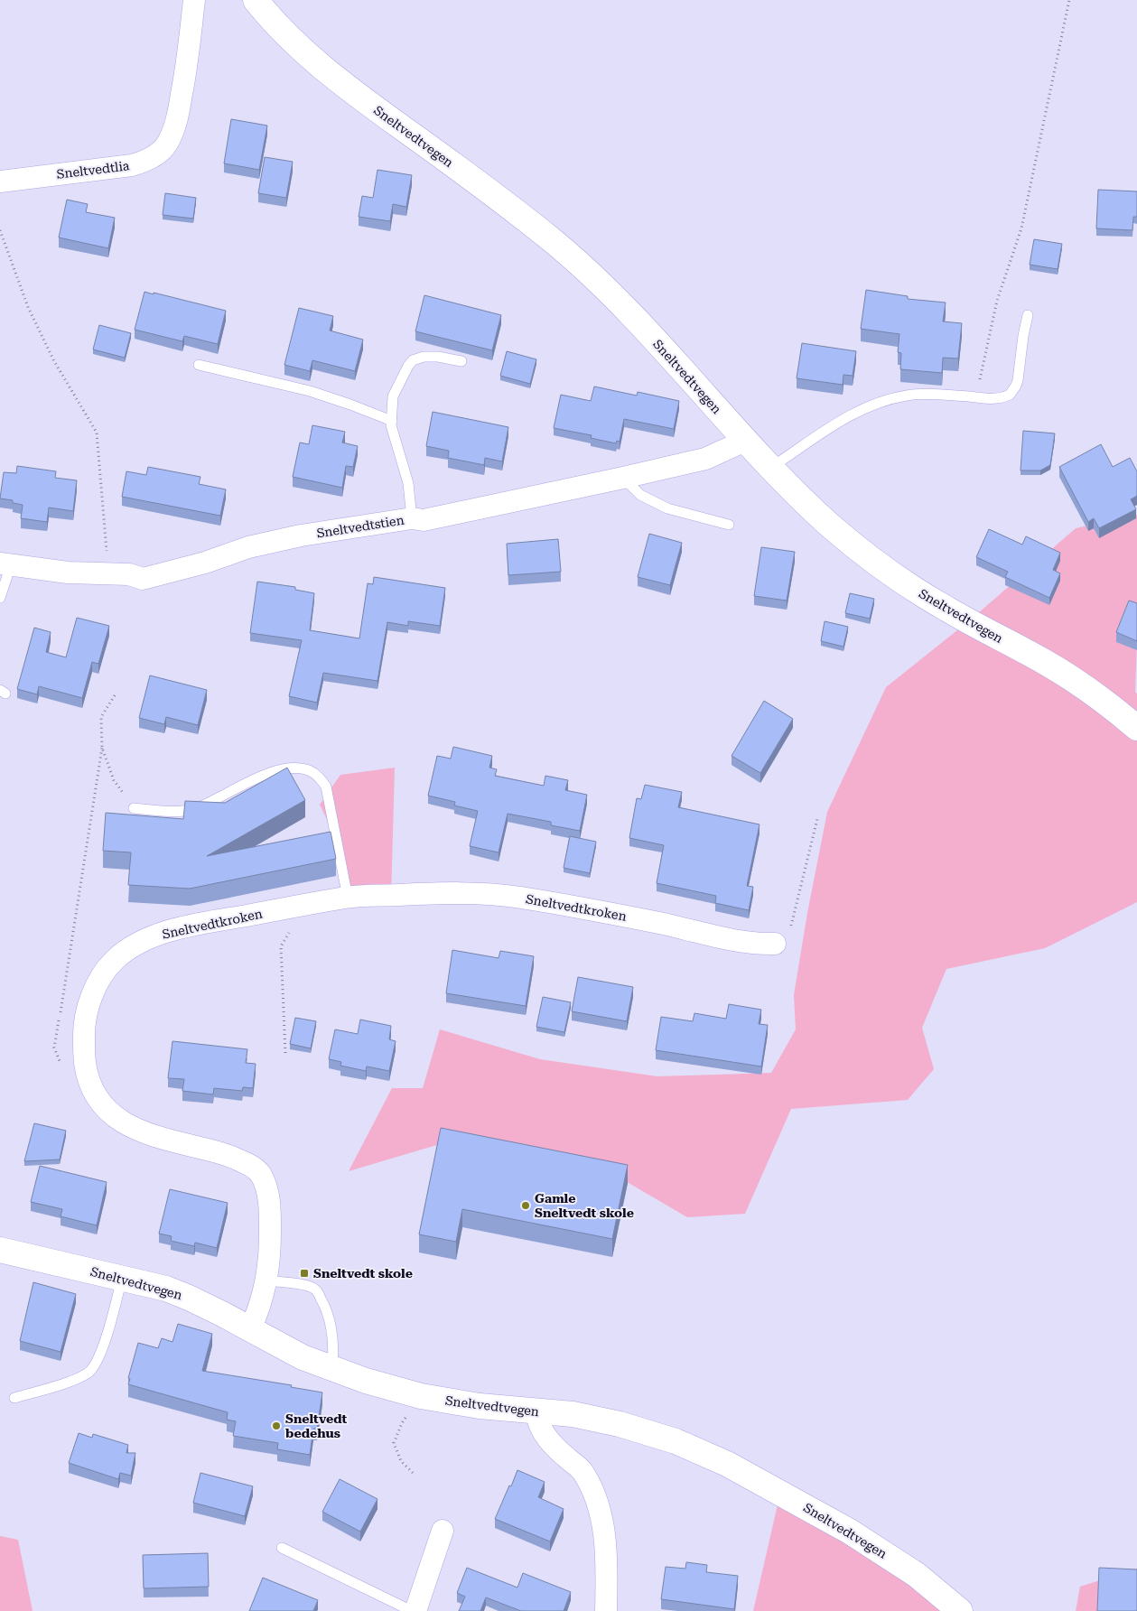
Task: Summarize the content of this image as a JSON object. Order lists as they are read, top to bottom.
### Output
{
  "streets": {
    "main road": ["Sneltvedtvegen"],
    "street": ["Sneltvedtlia", "Sneltvedtstien", "Sneltvedtkroken"]
  },
  "crossings": [
    ["Sneltvedtvegen", "Sneltvedtstien"],
    ["Sneltvedtvegen", "Sneltvedtkroken"]
  ],
  "places": {
    "other": ["Gamle Sneltvedt skole", "Sneltvedt bedehus"],
    "transit": ["Sneltvedt skole"]
  }
}
